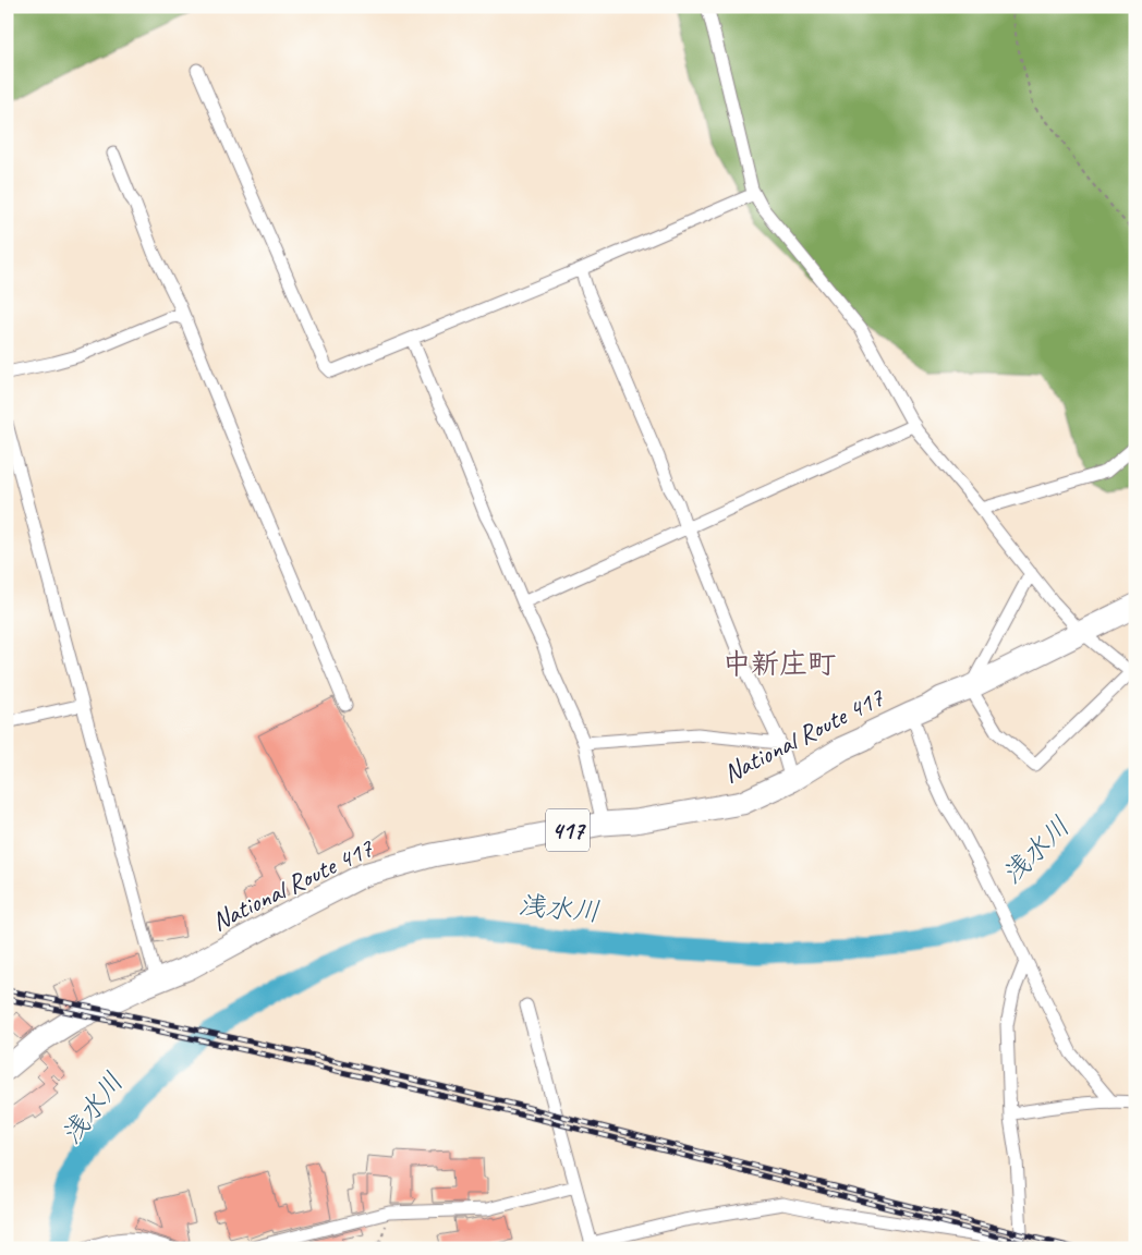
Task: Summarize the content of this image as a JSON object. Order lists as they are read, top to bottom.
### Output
{
  "streets": {
    "highway": ["National Route 417", "417"]
  },
  "districts": ["中新庄町"],
  "water": ["浅水川"]
}
